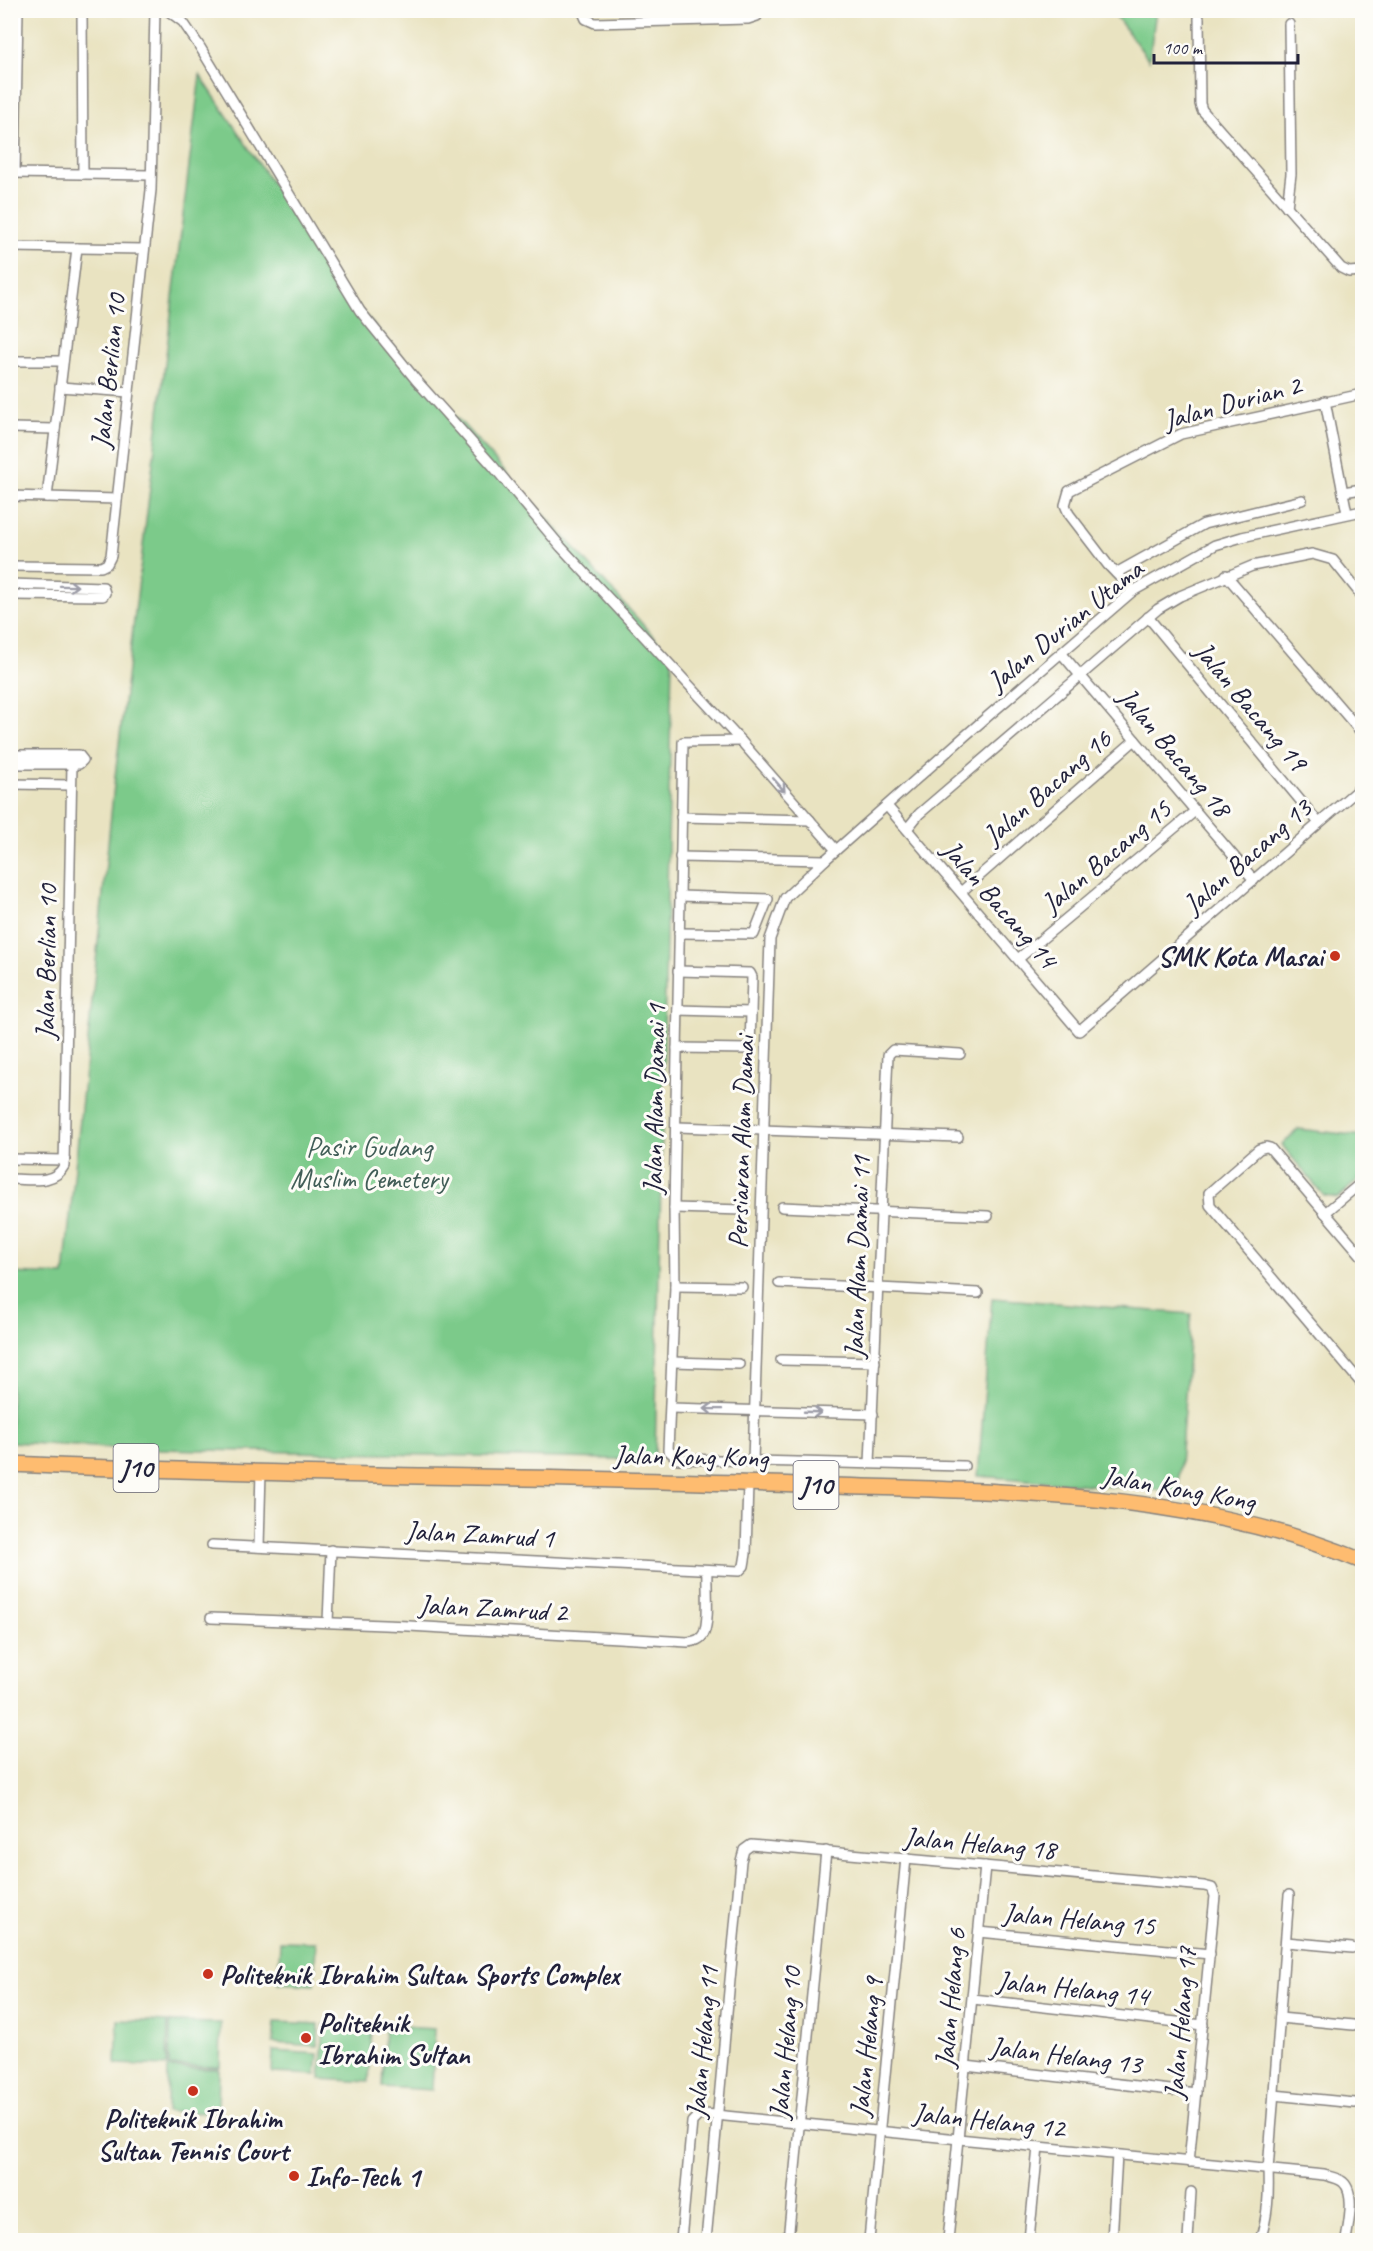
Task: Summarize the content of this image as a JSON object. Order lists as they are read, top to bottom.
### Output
{
  "streets": {
    "main road": ["Jalan Kong Kong", "J10"],
    "street": [
      "Jalan Berlian 10",
      "Jalan Durian 2",
      "Jalan Durian Utama",
      "Jalan Bacang 19",
      "Jalan Bacang 18",
      "Jalan Bacang 16",
      "Jalan Bacang 15",
      "Jalan Bacang 13",
      "Jalan Bacang 14",
      "Jalan Alam Damai 1",
      "Persiaran Alam Damai",
      "Jalan Alam Damai 11",
      "Jalan Zamrud 1",
      "Jalan Zamrud 2",
      "Jalan Helang 18",
      "Jalan Helang 15",
      "Jalan Helang 14",
      "Jalan Helang 6",
      "Jalan Helang 17",
      "Jalan Helang 11",
      "Jalan Helang 10",
      "Jalan Helang 9",
      "Jalan Helang 13",
      "Jalan Helang 12"
    ]
  },
  "crossings": [
    ["Jalan Durian 2", "Jalan Durian Utama"],
    ["Jalan Durian Utama", "Jalan Bacang 18"],
    ["Jalan Durian Utama", "Jalan Bacang 14"],
    ["Jalan Durian Utama", "Persiaran Alam Damai"],
    ["Jalan Bacang 19", "Jalan Bacang 13"],
    ["Jalan Bacang 18", "Jalan Bacang 16"],
    ["Jalan Bacang 18", "Jalan Bacang 15"],
    ["Jalan Bacang 18", "Jalan Bacang 13"],
    ["Jalan Bacang 16", "Jalan Bacang 14"],
    ["Jalan Bacang 15", "Jalan Bacang 14"],
    ["Jalan Bacang 13", "Jalan Bacang 14"],
    ["Jalan Alam Damai 1", "Persiaran Alam Damai"],
    ["Jalan Kong Kong", "Jalan Zamrud 1"],
    ["Jalan Zamrud 1", "Jalan Zamrud 2"],
    ["Jalan Helang 18", "Jalan Helang 6"],
    ["Jalan Helang 18", "Jalan Helang 17"],
    ["Jalan Helang 18", "Jalan Helang 11"],
    ["Jalan Helang 18", "Jalan Helang 10"],
    ["Jalan Helang 18", "Jalan Helang 9"],
    ["Jalan Helang 15", "Jalan Helang 6"],
    ["Jalan Helang 15", "Jalan Helang 17"],
    ["Jalan Helang 14", "Jalan Helang 6"],
    ["Jalan Helang 14", "Jalan Helang 17"],
    ["Jalan Helang 6", "Jalan Helang 13"],
    ["Jalan Helang 6", "Jalan Helang 12"],
    ["Jalan Helang 17", "Jalan Helang 13"],
    ["Jalan Helang 17", "Jalan Helang 12"],
    ["Jalan Helang 11", "Jalan Helang 12"],
    ["Jalan Helang 10", "Jalan Helang 12"],
    ["Jalan Helang 9", "Jalan Helang 12"]
  ],
  "parks": ["Pasir Gudang Muslim Cemetery"],
  "places": [
    "SMK Kota Masai",
    "Politeknik Ibrahim Sultan Sports Complex",
    "Politeknik Ibrahim Sultan",
    "Politeknik Ibrahim Sultan Tennis Court",
    "Info-Tech 1"
  ],
  "scale_bar": "100 m"
}
